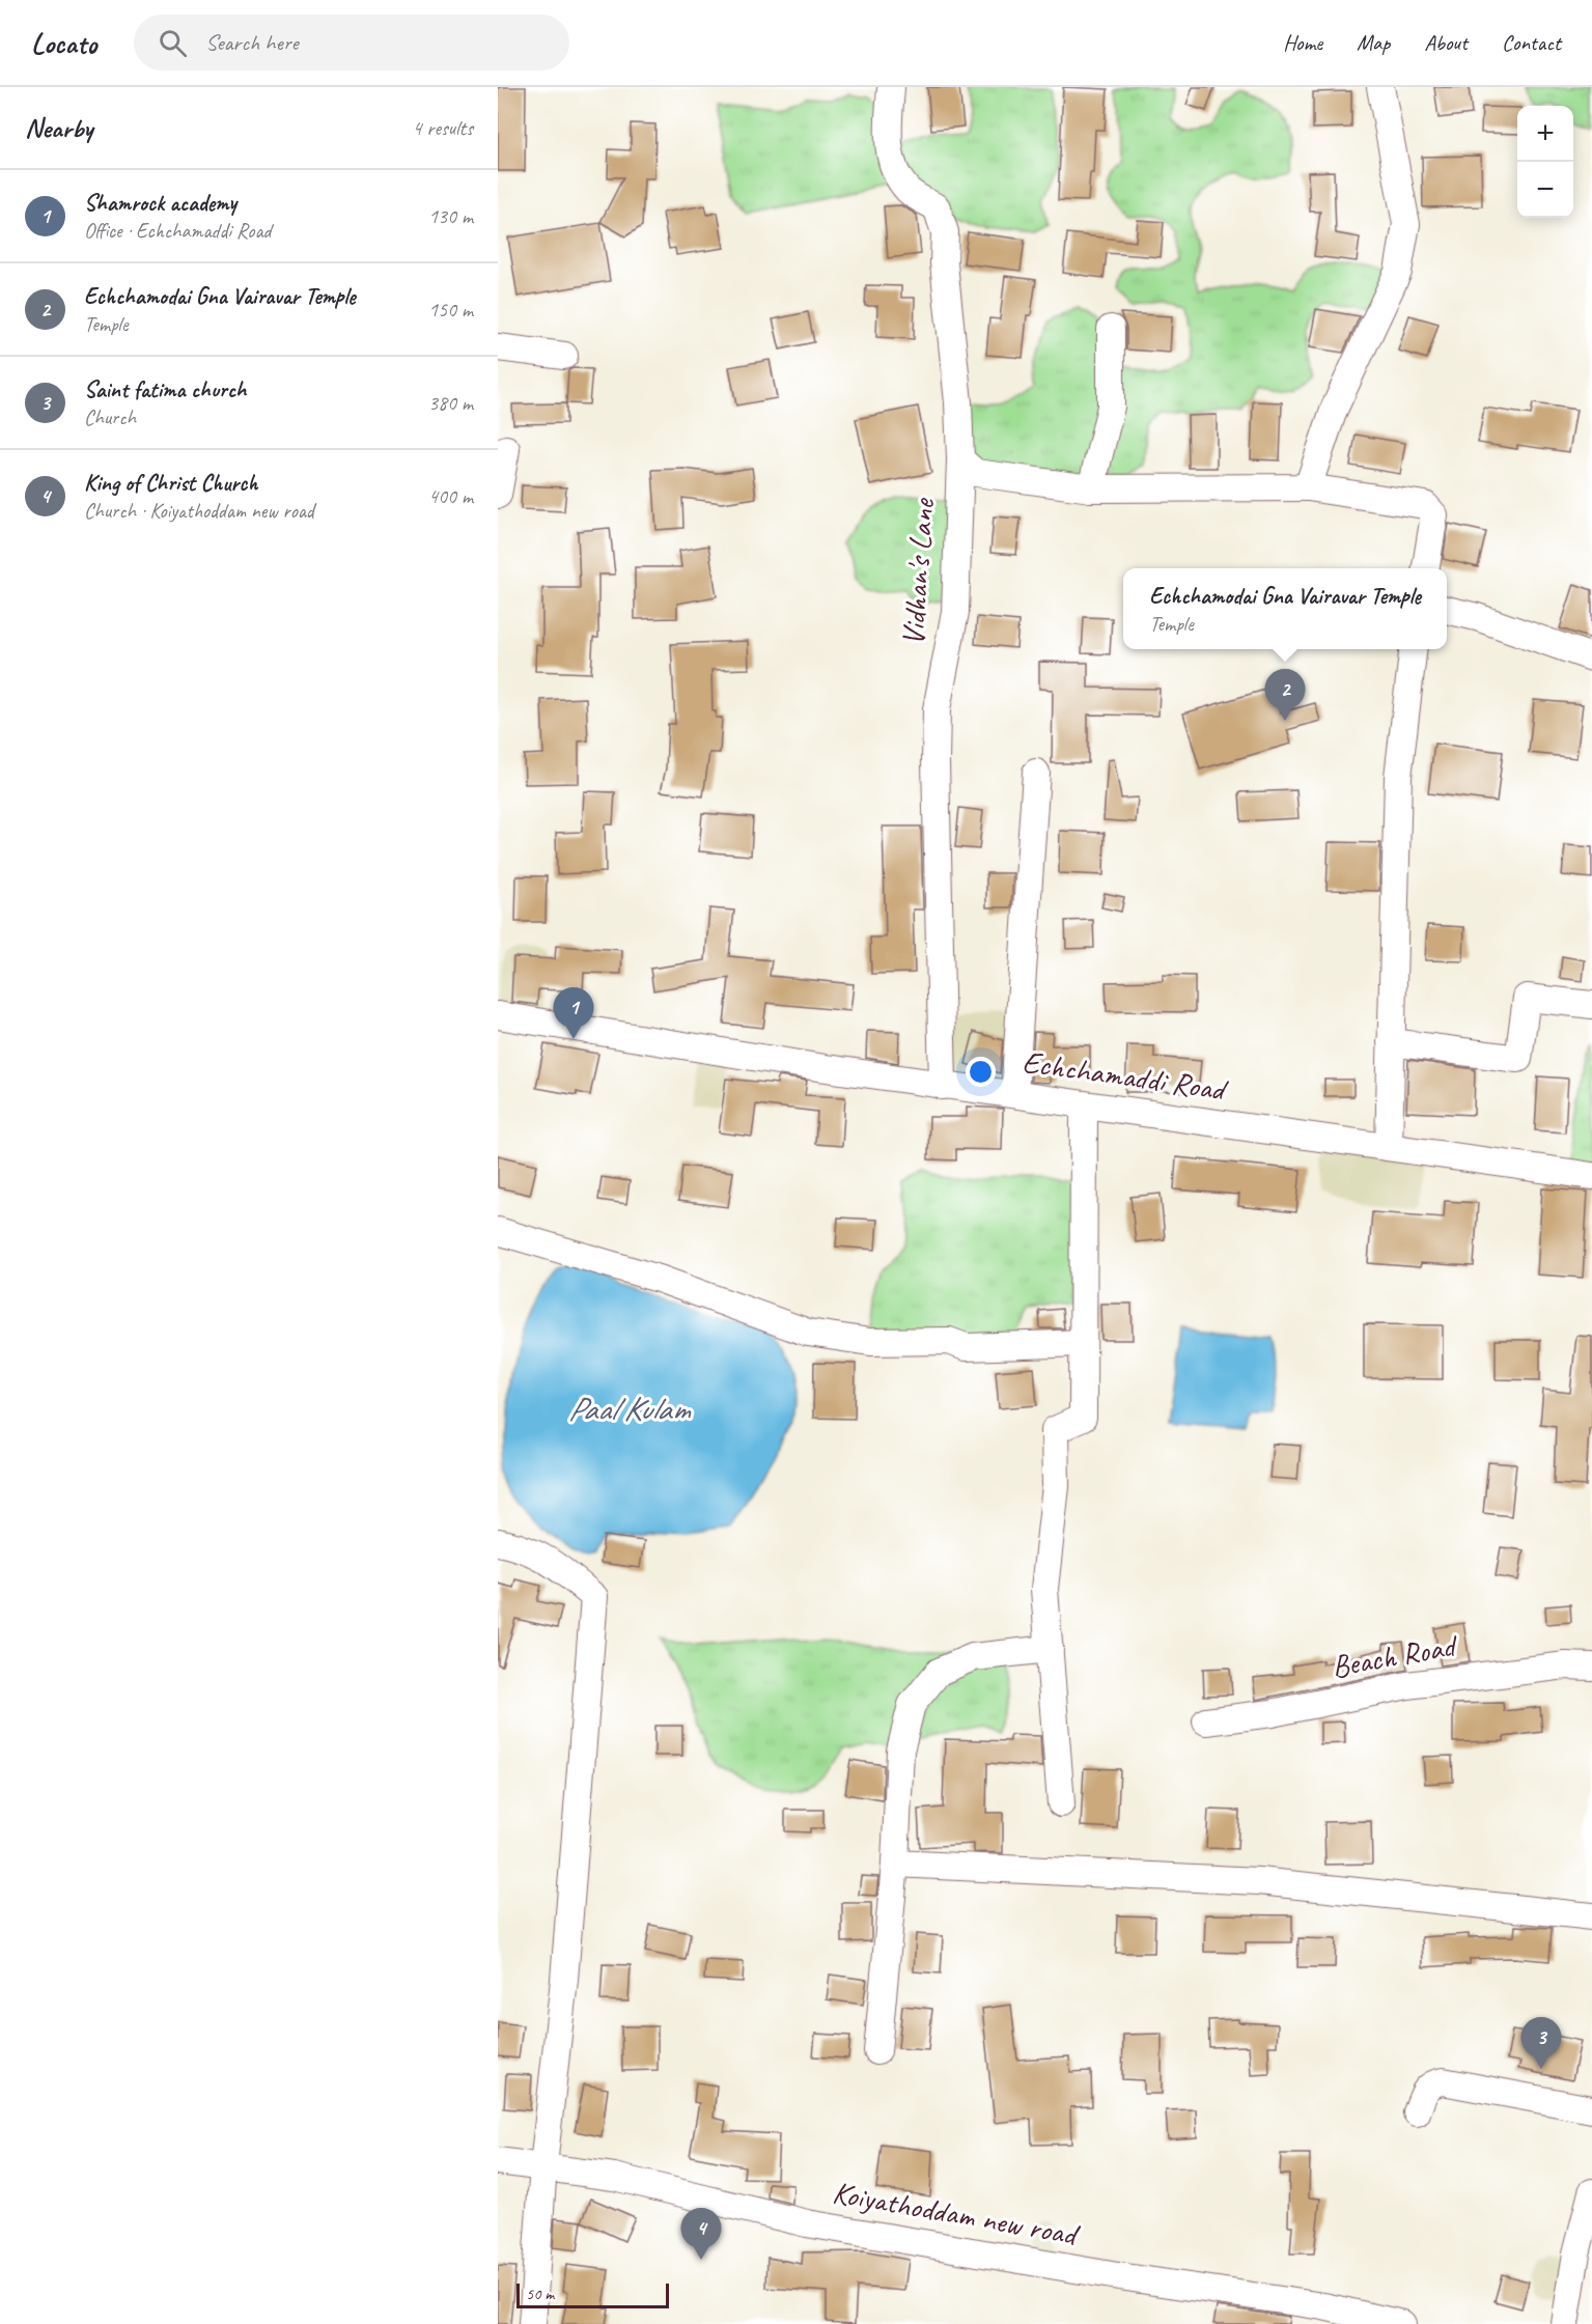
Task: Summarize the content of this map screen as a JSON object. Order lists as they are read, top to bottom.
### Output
{
  "streets": {
    "street": [
      "Vidhan's Lane",
      "Echchamaddi Road",
      "Beach Road",
      "Koiyathoddam new road"
    ]
  },
  "crossings": [
    ["Vidhan's Lane", "Echchamaddi Road"]
  ],
  "water": ["Paal Kulam"],
  "scale_bar": "50 m",
  "page": {
    "header": "Locato",
    "search": "Search here",
    "nav": [
      "Home",
      "Map",
      "About",
      "Contact"
    ],
    "heading": ["Nearby", "4 results"],
    "map_buttons": ["+", "−"],
    "list": [
      {
        "mark": "1",
        "name": "Shamrock academy",
        "note": "Office · Echchamaddi Road",
        "value": "130 m"
      },
      {
        "mark": "2",
        "name": "Echchamodai Gna Vairavar Temple",
        "note": "Temple",
        "value": "150 m"
      },
      {
        "mark": "3",
        "name": "Saint fatima church",
        "note": "Church",
        "value": "380 m"
      },
      {
        "mark": "4",
        "name": "King of Christ Church",
        "note": "Church · Koiyathoddam new road",
        "value": "400 m"
      }
    ],
    "popup": ["Echchamodai Gna Vairavar Temple", "Temple"],
    "pins": [
      "2",
      "1",
      "3",
      "4"
    ],
    "scale": "50 m"
  }
}
